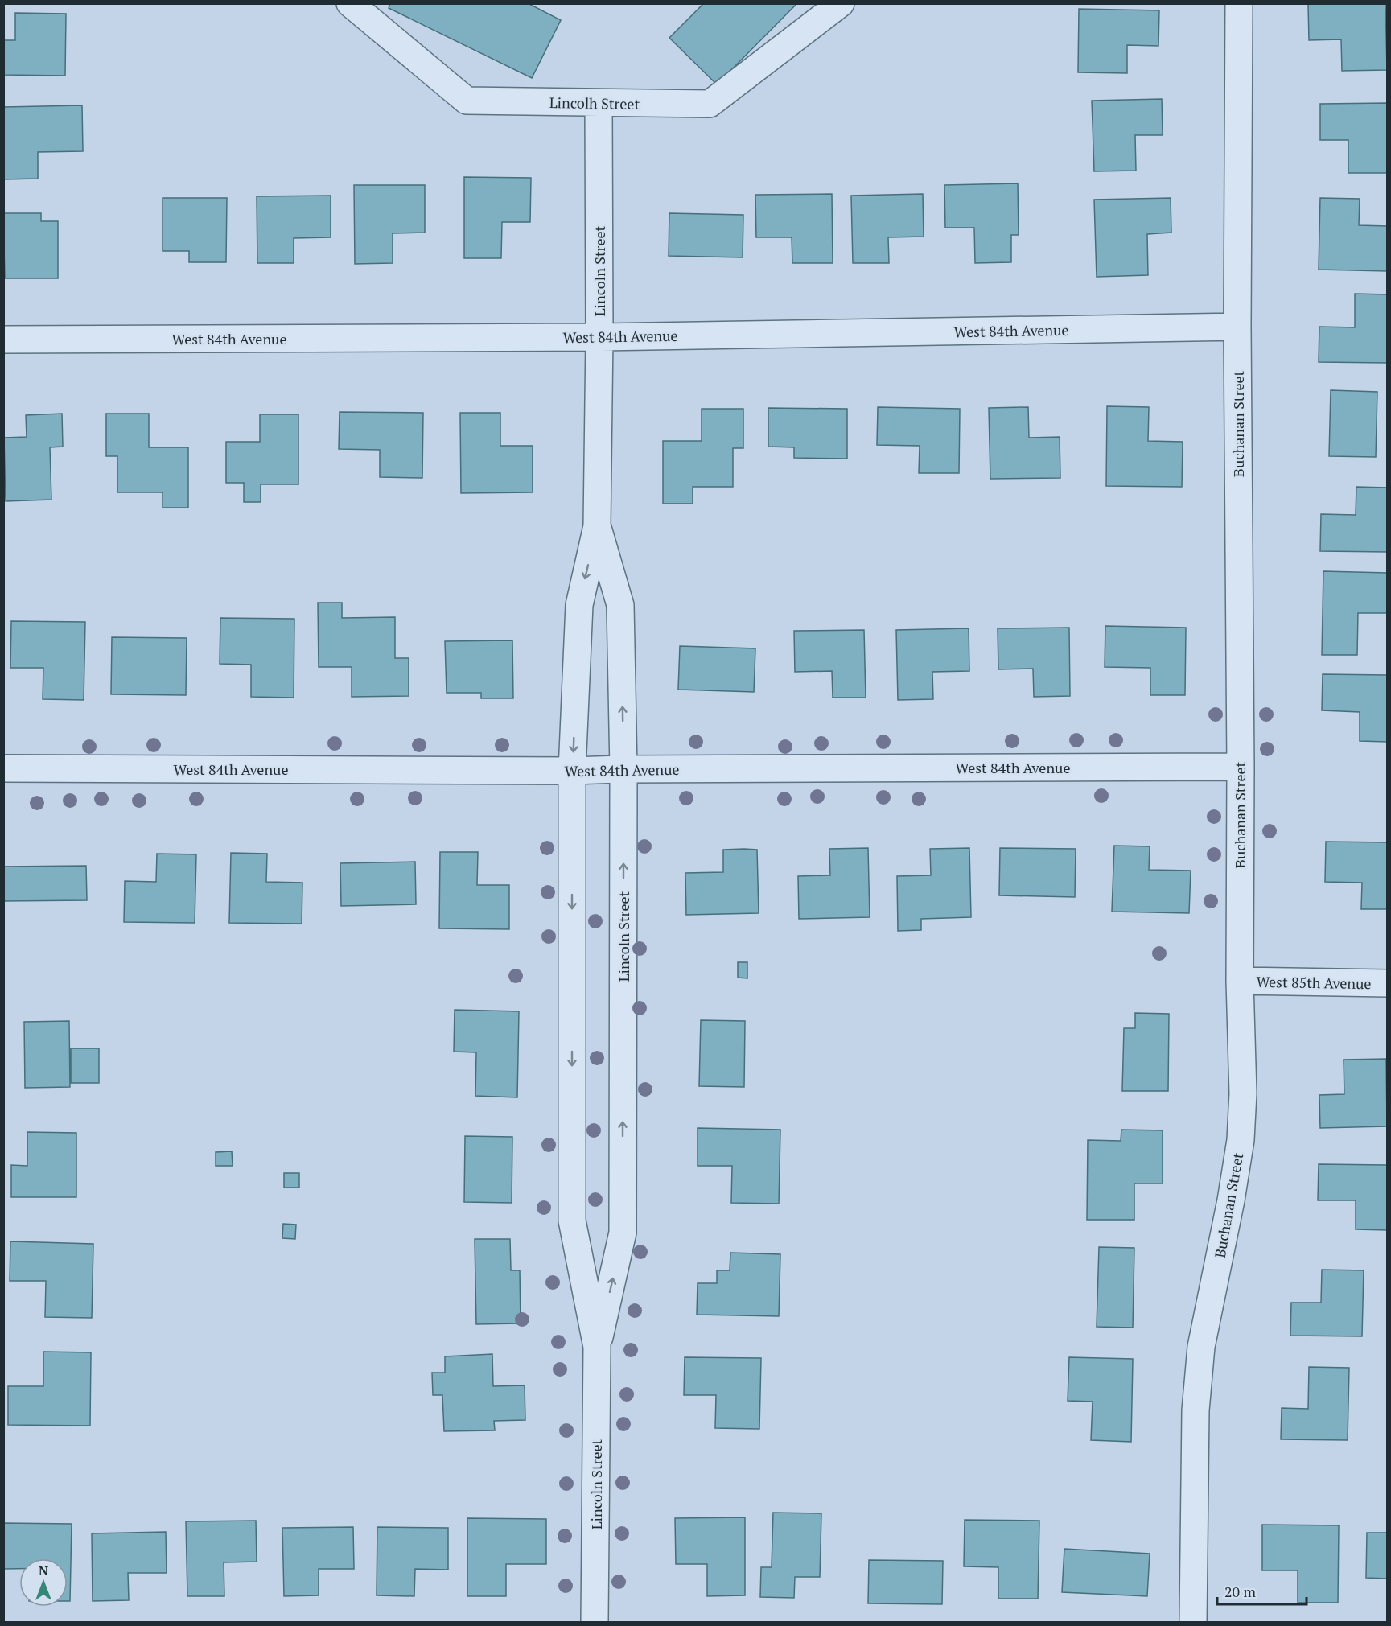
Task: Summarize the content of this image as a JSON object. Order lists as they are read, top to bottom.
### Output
{
  "streets": {
    "street": [
      "Lincolh Street",
      "Lincoln Street",
      "West 84th Avenue",
      "Buchanan Street",
      "West 85th Avenue"
    ]
  },
  "crossings": [
    ["Lincolh Street", "Lincoln Street"],
    ["Lincoln Street", "West 84th Avenue"],
    ["West 84th Avenue", "Buchanan Street"],
    ["Buchanan Street", "West 85th Avenue"]
  ],
  "scale_bar": "20 m",
  "north": "top"
}
